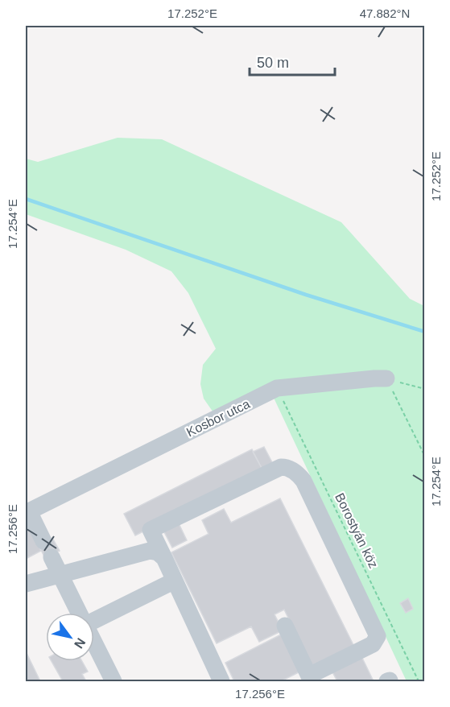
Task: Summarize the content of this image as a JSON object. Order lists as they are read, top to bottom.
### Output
{
  "streets": {
    "lane": ["Kosbor utca"],
    "path": ["Borostyán köz"]
  },
  "crossings": [
    ["Kosbor utca", "Borostyán köz"]
  ],
  "scale_bar": "50 m",
  "north": "bottom right",
  "coordinates": [
    "17.252°E",
    "47.882°N",
    "17.254°E",
    "17.256°E"
  ]
}
